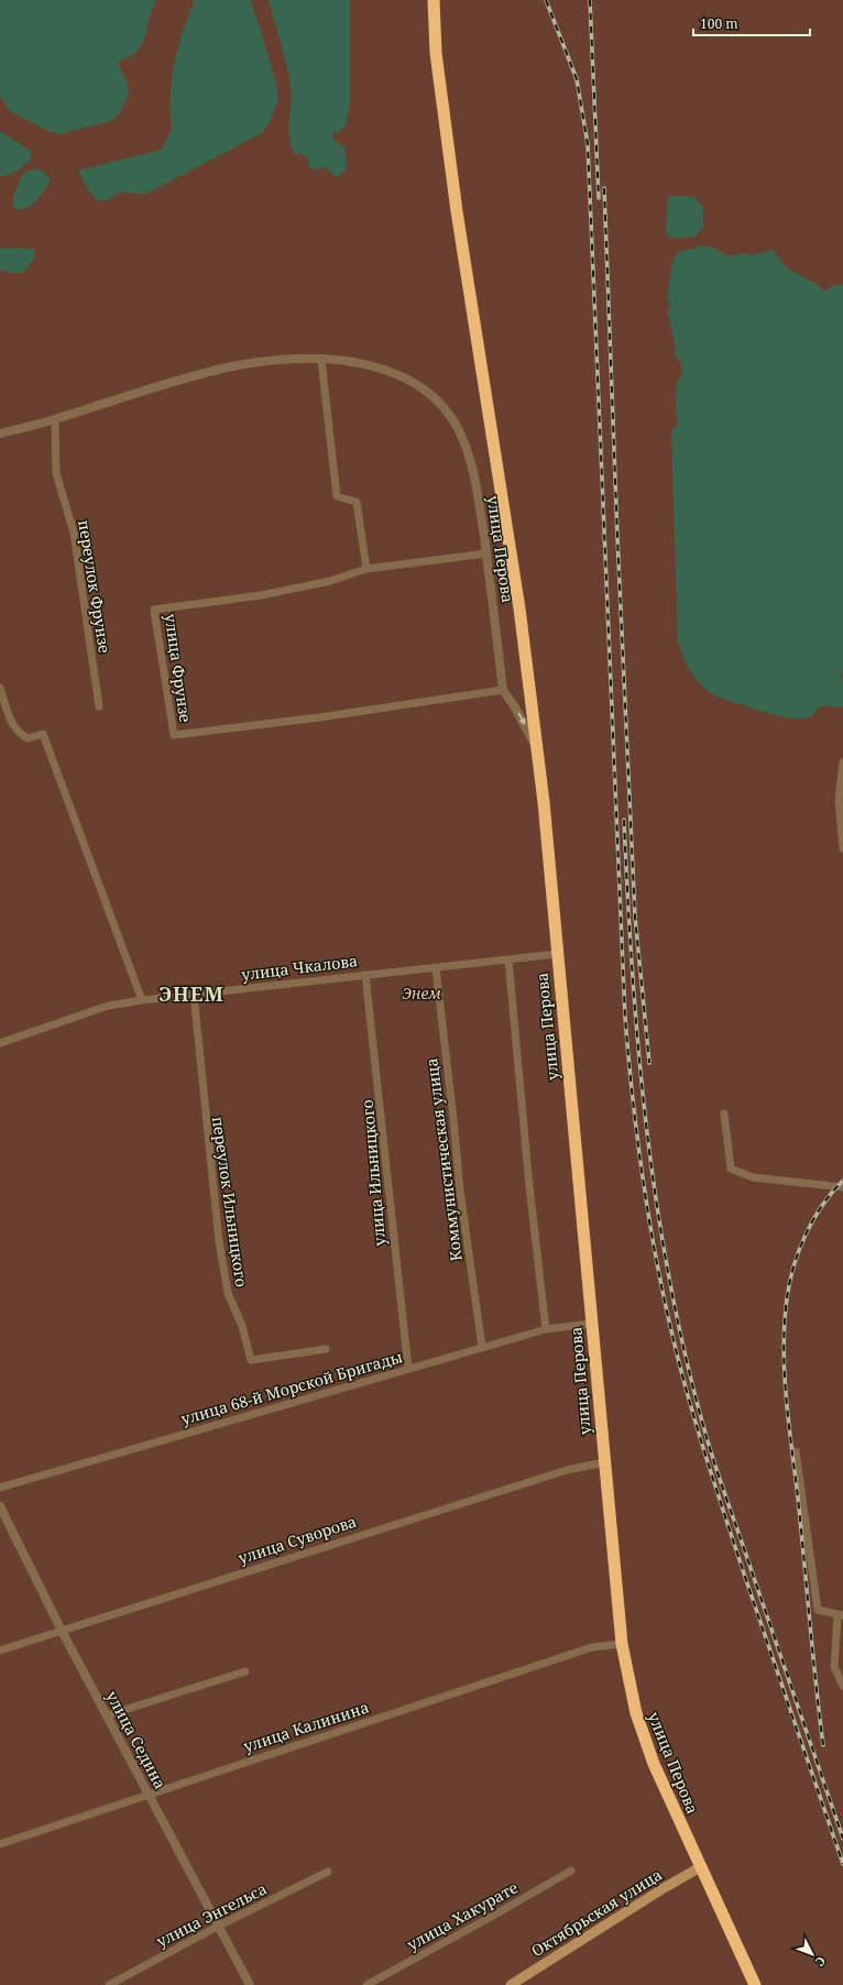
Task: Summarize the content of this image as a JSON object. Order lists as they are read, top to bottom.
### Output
{
  "streets": {
    "highway": ["улица Перова"],
    "main road": ["Октябрьская улица"],
    "street": [
      "переулок Фрунзе",
      "улица Фрунзе",
      "улица Чкалова",
      "Коммунистическая улица",
      "улица Ильницкого",
      "переулок Ильницкого",
      "улица 68-й Морской Бригады",
      "улица Суворова",
      "улица Калинина",
      "улица Седина",
      "улица Энгельса",
      "улица Хакурате"
    ]
  },
  "crossings": [
    ["улица Перова", "переулок Фрунзе"],
    ["улица Перова", "улица Фрунзе"],
    ["улица Перова", "улица Чкалова"],
    ["улица Перова", "улица 68-й Морской Бригады"],
    ["улица Перова", "улица Суворова"],
    ["улица Перова", "улица Калинина"],
    ["улица Перова", "Октябрьская улица"],
    ["улица Чкалова", "Коммунистическая улица"],
    ["улица Чкалова", "улица Ильницкого"],
    ["улица Чкалова", "переулок Ильницкого"],
    ["Коммунистическая улица", "улица 68-й Морской Бригады"],
    ["улица Ильницкого", "улица 68-й Морской Бригады"],
    ["улица Суворова", "улица Седина"],
    ["улица Калинина", "улица Седина"],
    ["улица Седина", "улица Энгельса"]
  ],
  "districts": ["ЭНЕМ"],
  "parks": ["Энем"],
  "scale_bar": "100 m",
  "north": "bottom right"
}
